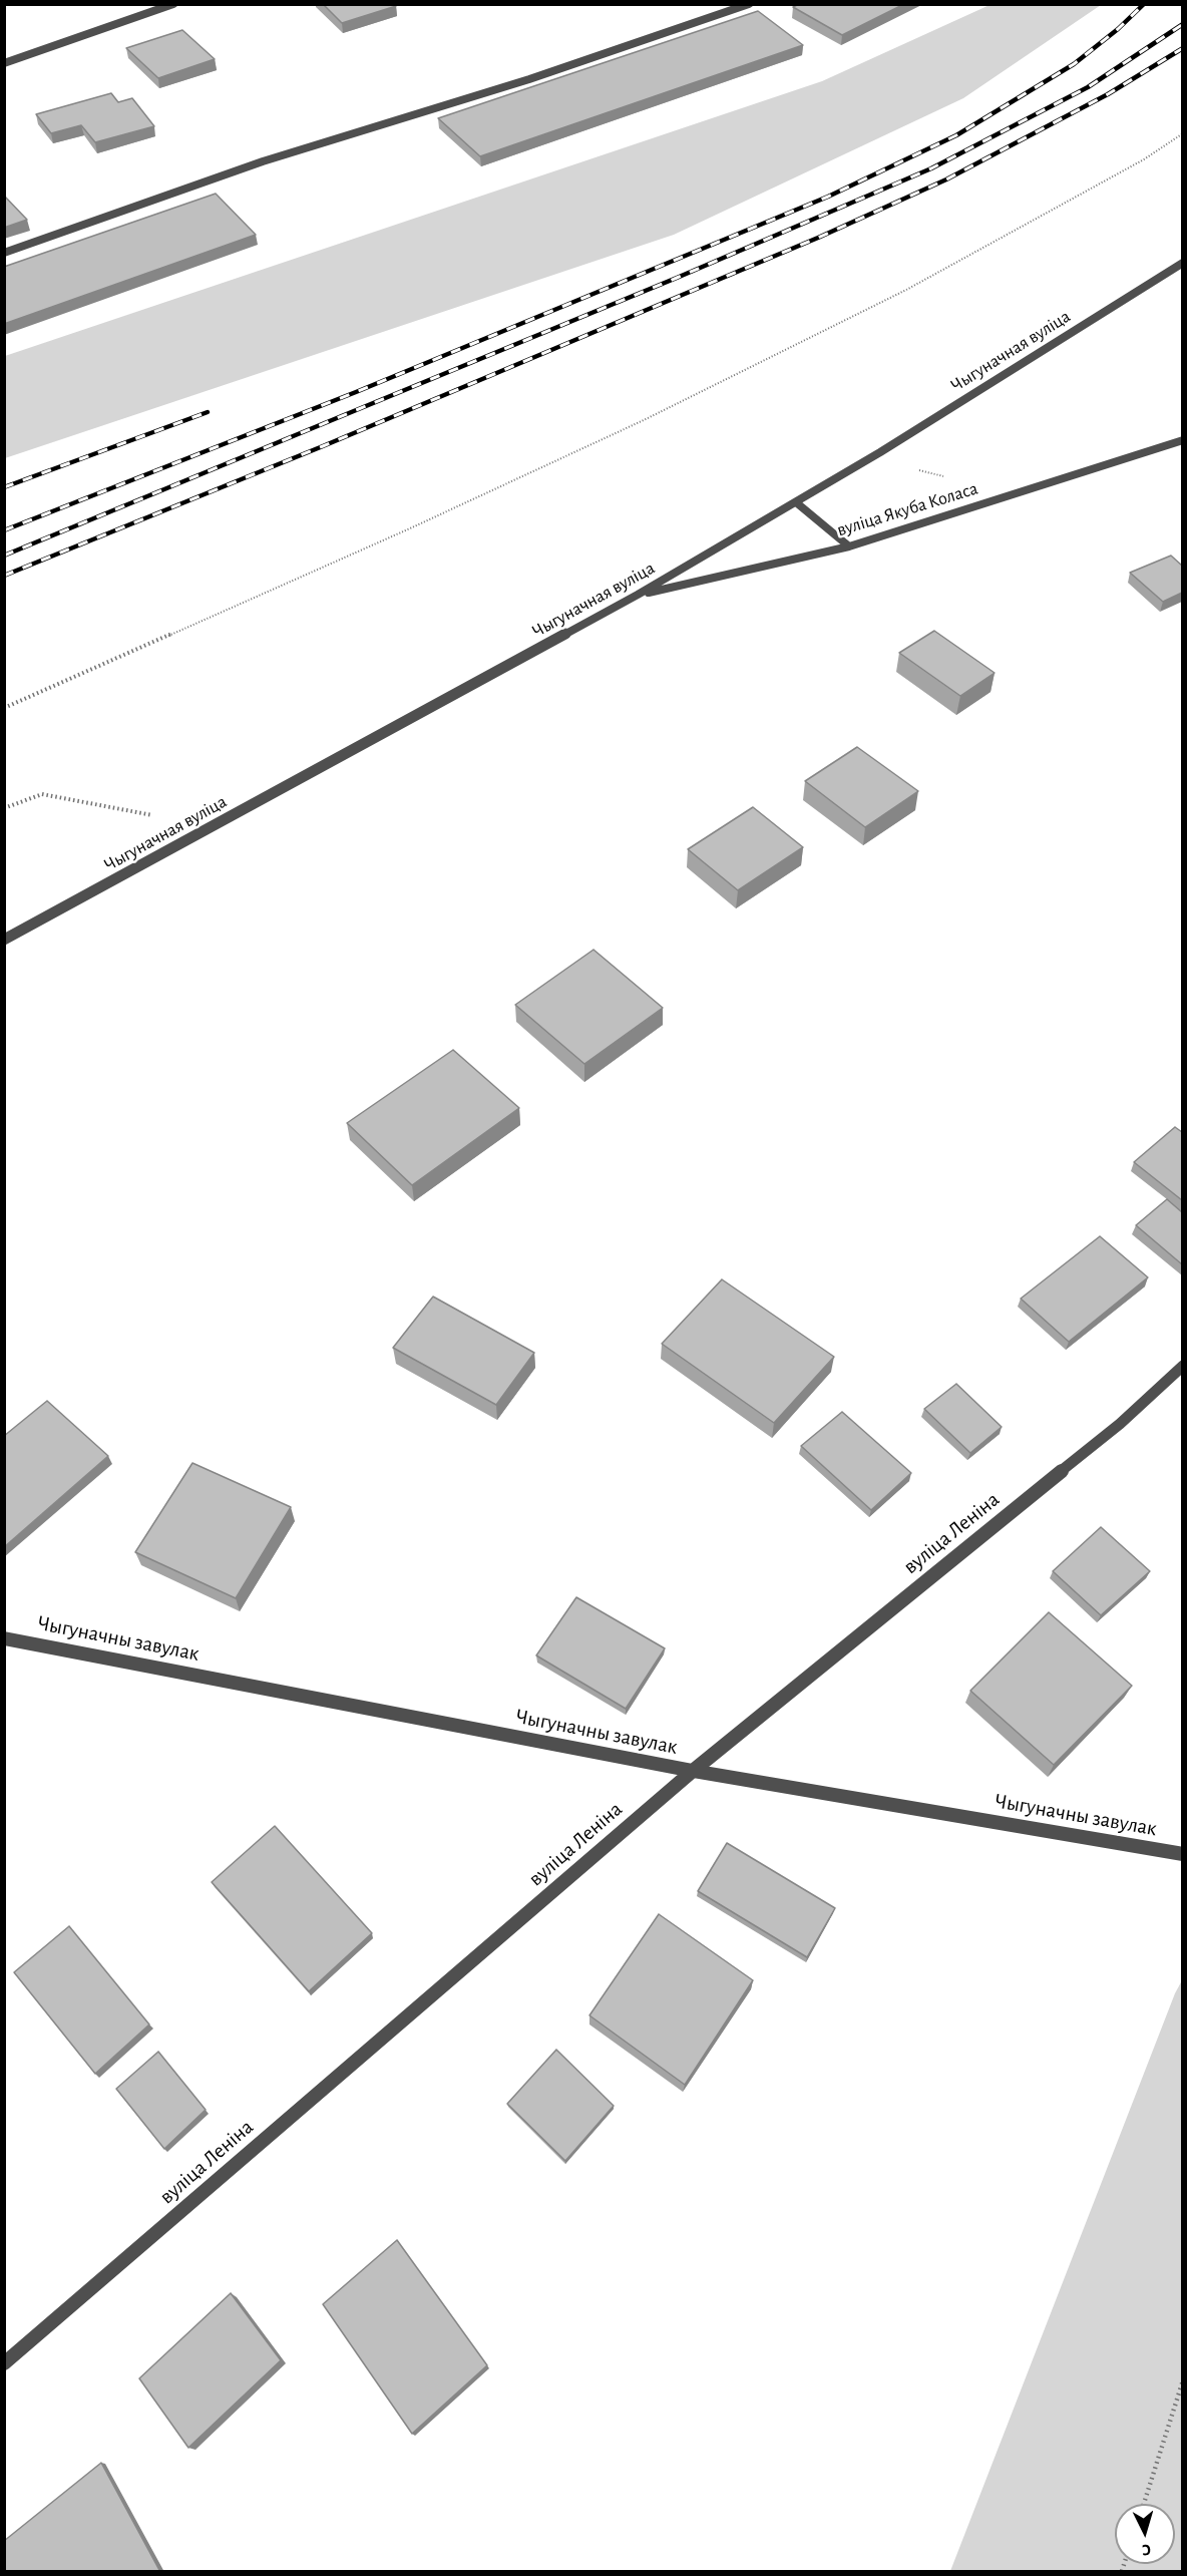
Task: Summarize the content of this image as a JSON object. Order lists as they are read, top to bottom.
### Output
{
  "streets": {
    "street": [
      "Чыгуначная вуліца",
      "вуліца Якуба Коласа",
      "вуліца Леніна",
      "Чыгуначны завулак"
    ]
  },
  "crossings": [
    ["Чыгуначная вуліца", "вуліца Якуба Коласа"],
    ["вуліца Леніна", "Чыгуначны завулак"]
  ],
  "north": "bottom"
}
